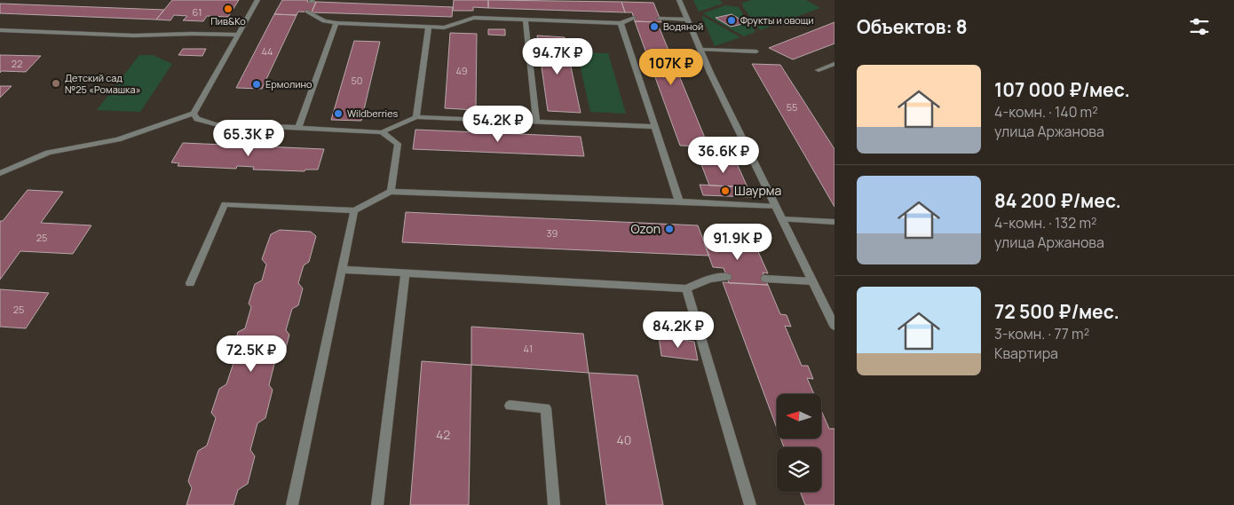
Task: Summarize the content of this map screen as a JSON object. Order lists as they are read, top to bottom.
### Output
{
  "places": [
    "Пив&Ко",
    "Фрукты и овощи",
    "Водяной",
    "Детский сад №25 «Ромашка»",
    "Ермолино",
    "Wildberries",
    "Шаурма",
    "Ozon"
  ],
  "house_numbers": [
    "61",
    "44",
    "22",
    "49",
    "50",
    "55",
    "39",
    "25",
    "25",
    "41",
    "42",
    "40"
  ],
  "north": "left",
  "page": {
    "heading": "Объектов: 8",
    "price": [
      "94.7K ₽",
      "107K ₽",
      "54.2K ₽",
      "65.3K ₽",
      "36.6K ₽",
      "91.9K ₽",
      "84.2K ₽",
      "72.5K ₽"
    ],
    "list": [
      {
        "name": "107 000 ₽/мес.",
        "note": "4-комн. · 140 m² · улица Аржанова"
      },
      {
        "name": "84 200 ₽/мес.",
        "note": "4-комн. · 132 m² · улица Аржанова"
      },
      {
        "name": "72 500 ₽/мес.",
        "note": "3-комн. · 77 m² · Квартира"
      }
    ]
  }
}
